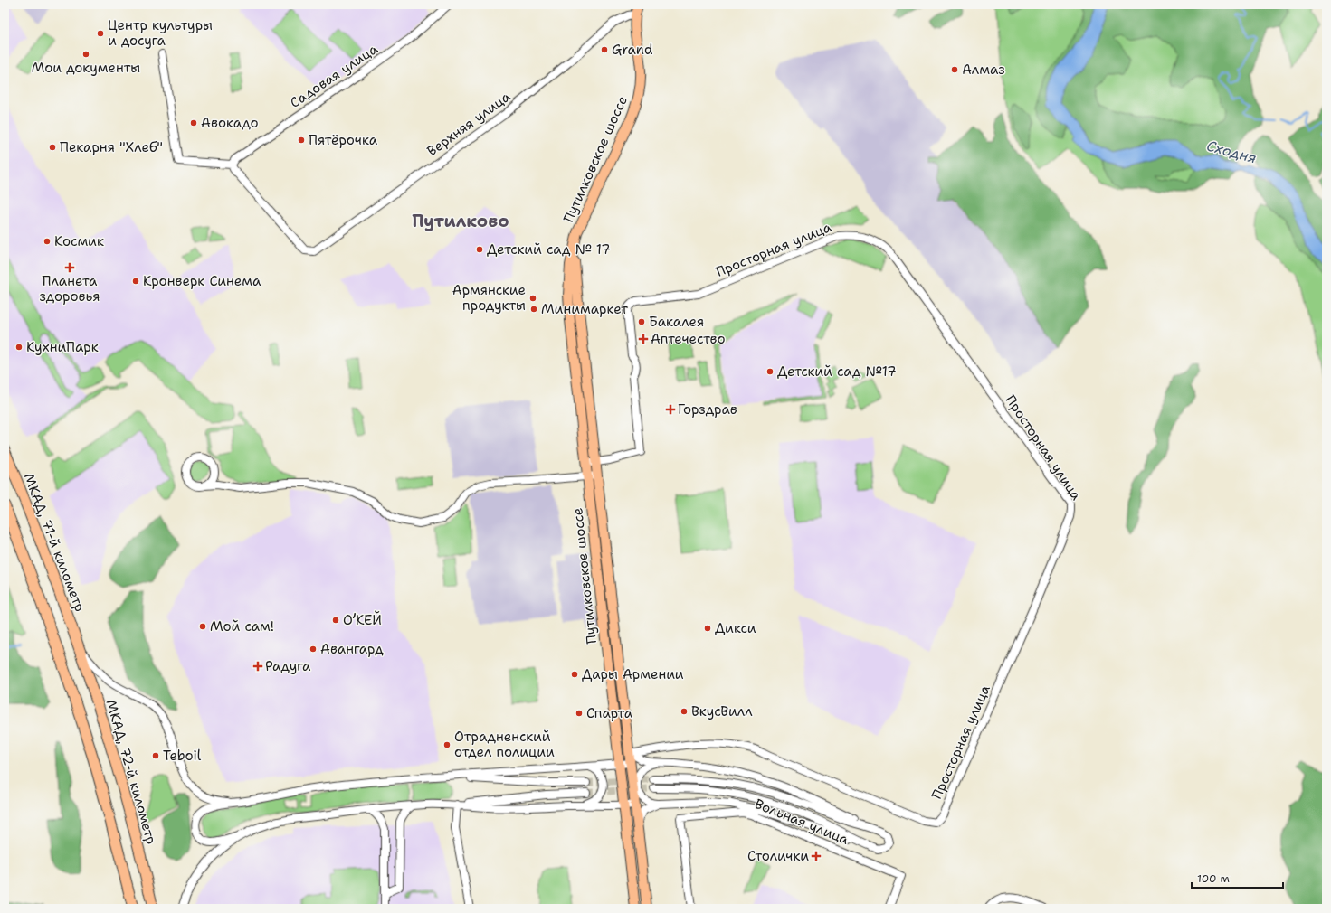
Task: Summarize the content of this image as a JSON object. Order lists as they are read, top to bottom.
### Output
{
  "streets": {
    "highway": ["МКАД, 71-й километр", "МКАД, 72-й километр"],
    "main road": ["Путилковское шоссе"],
    "street": [
      "Садовая улица",
      "Верхняя улица",
      "Просторная улица",
      "Вольная улица"
    ]
  },
  "crossings": [
    ["Садовая улица", "Верхняя улица"],
    ["Верхняя улица", "Путилковское шоссе"],
    ["Путилковское шоссе", "Просторная улица"],
    ["МКАД, 71-й километр", "МКАД, 72-й километр"]
  ],
  "districts": ["Путилково"],
  "water": ["Сходня"],
  "places": {
    "other": [
      "Центр культуры и досуга",
      "Grand",
      "Мои документы",
      "Алмаз",
      "Авокадо",
      "Пятёрочка",
      "Пекарня \"Хлеб\"",
      "Космик",
      "Детский сад № 17",
      "Кронверк Синема",
      "Армянские продукты",
      "Минимаркет",
      "Бакалея",
      "КухниПарк",
      "Детский сад №17",
      "О’КЕЙ",
      "Мой сам!",
      "Дикси",
      "Авангард",
      "Дары Армении",
      "ВкусВилл",
      "Спарта",
      "Отрадненский отдел полиции",
      "Teboil"
    ],
    "health": [
      "Планета здоровья",
      "Аптечество",
      "Горздрав",
      "Радуга",
      "Столички"
    ]
  },
  "scale_bar": "100 m"
}
